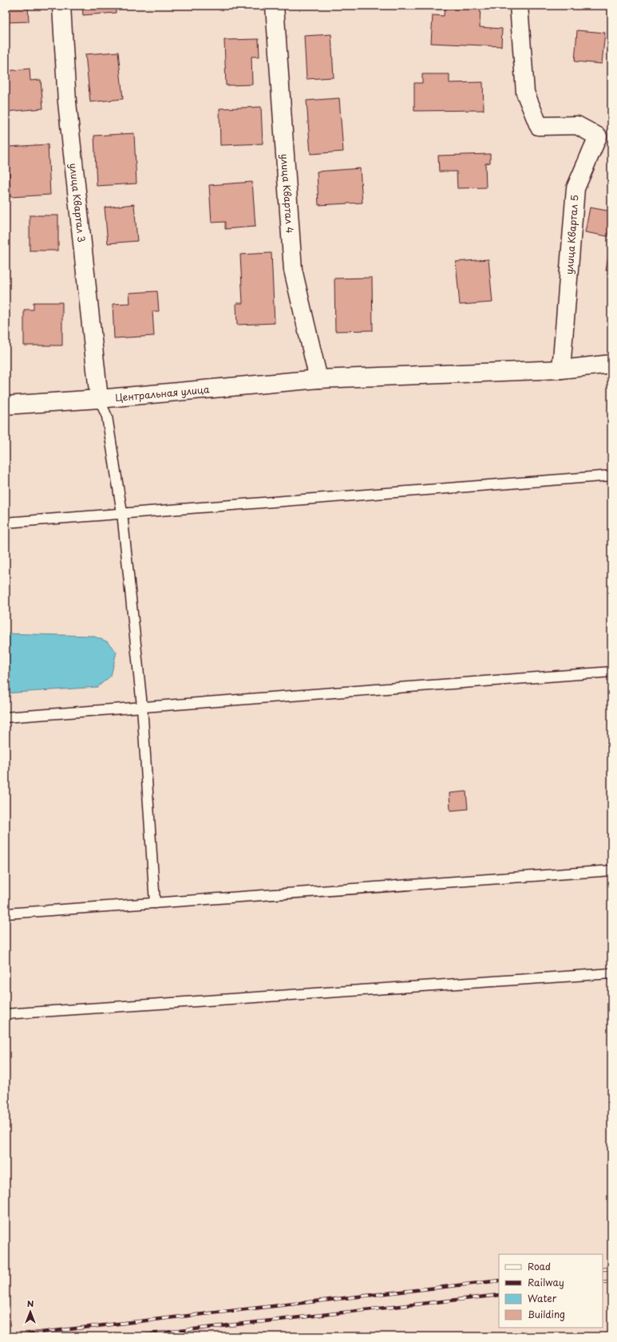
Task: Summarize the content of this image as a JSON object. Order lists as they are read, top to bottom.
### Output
{
  "streets": {
    "street": [
      "улица Квартал 4",
      "улица Квартал 3",
      "улица Квартал 5",
      "Центральная улица"
    ]
  },
  "crossings": [
    ["улица Квартал 4", "Центральная улица"],
    ["улица Квартал 3", "Центральная улица"],
    ["улица Квартал 5", "Центральная улица"]
  ],
  "legend": [
    "Road",
    "Railway",
    "Water",
    "Building"
  ],
  "north": "top"
}
